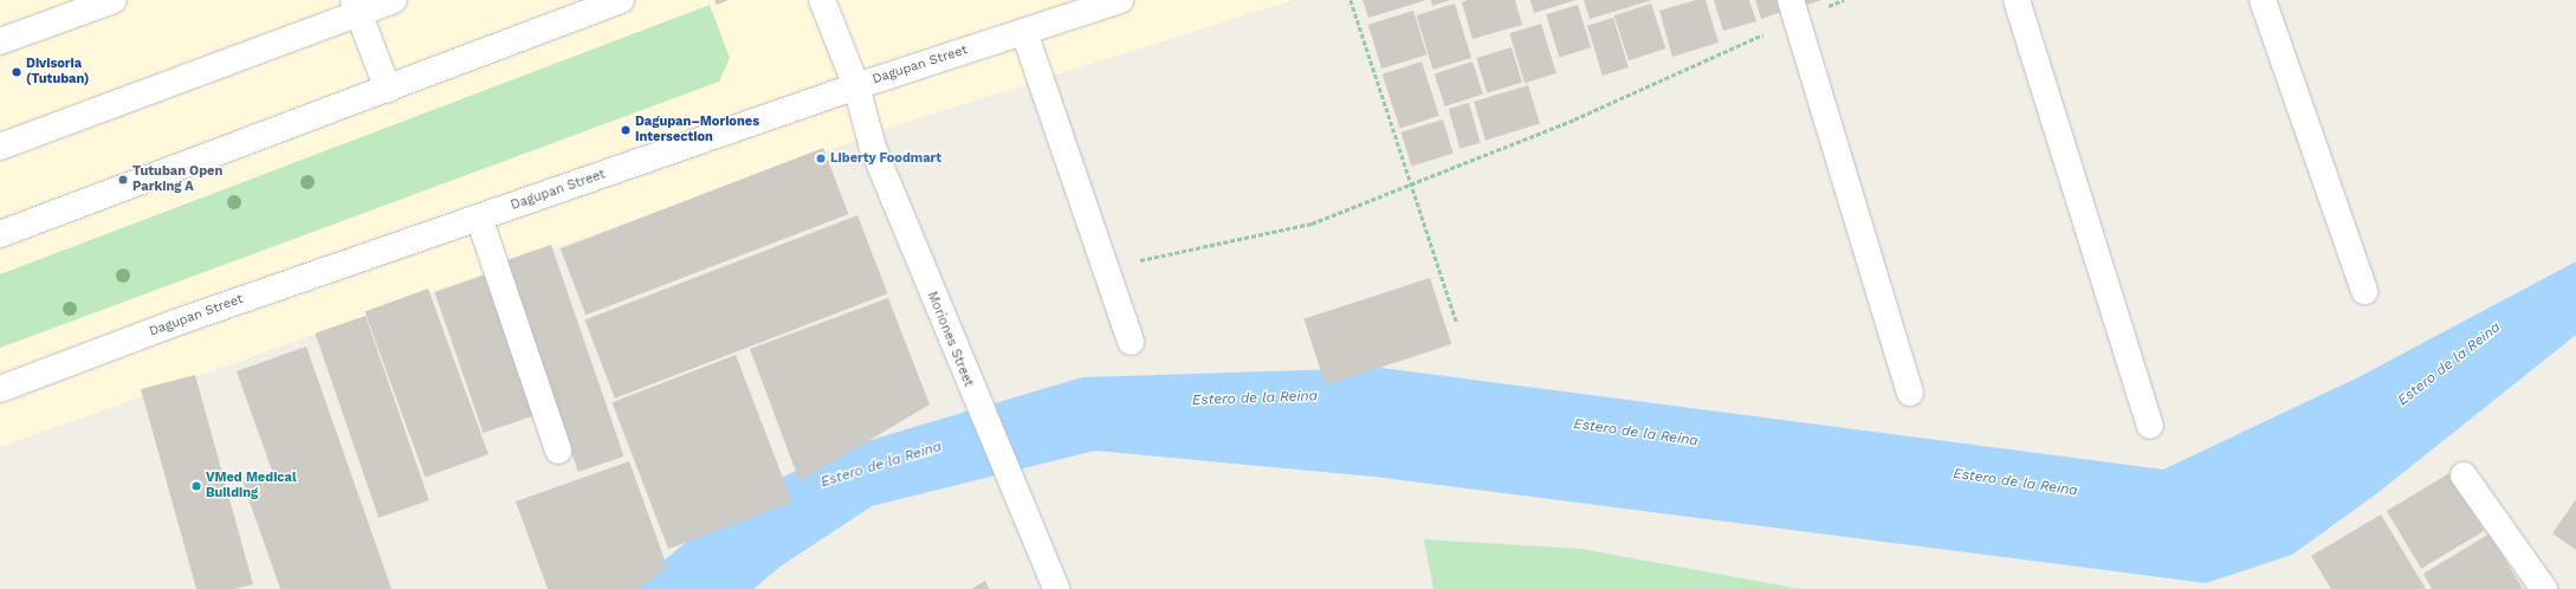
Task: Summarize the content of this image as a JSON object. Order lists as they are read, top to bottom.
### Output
{
  "streets": {
    "street": ["Dagupan Street", "Moriones Street"]
  },
  "crossings": [
    ["Dagupan Street", "Moriones Street"]
  ],
  "water": ["Estero de la Reina"],
  "places": [
    "Divisoria (Tutuban)",
    "Dagupan–Moriones Intersection",
    "Liberty Foodmart",
    "Tutuban Open Parking A",
    "VMed Medical Building"
  ]
}
